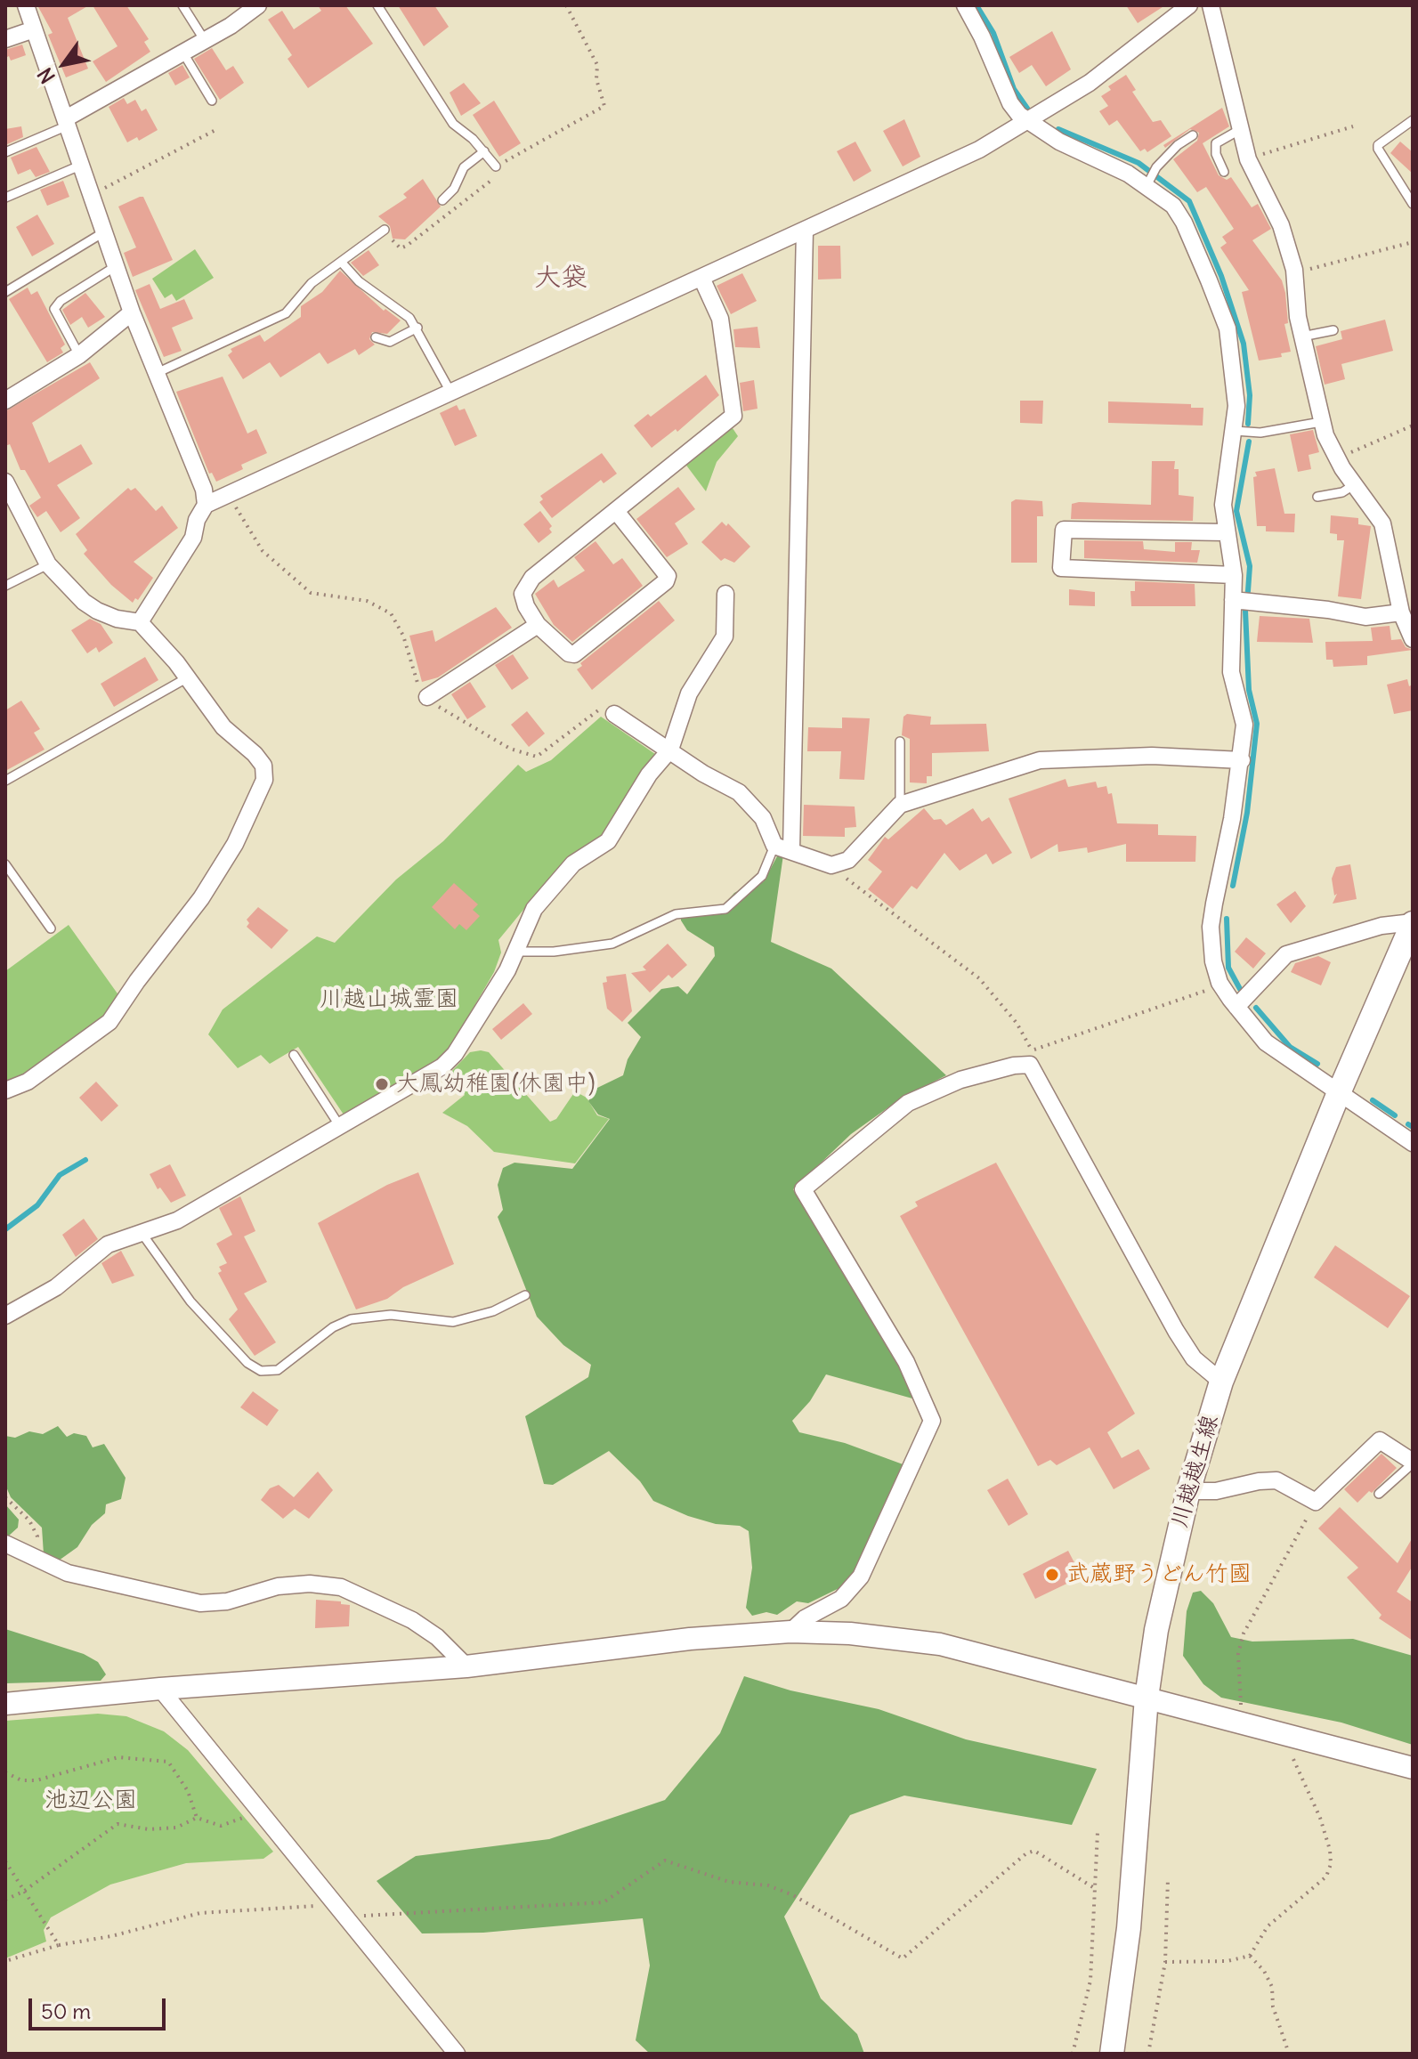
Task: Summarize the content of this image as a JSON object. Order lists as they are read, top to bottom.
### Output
{
  "streets": {
    "main road": ["川越越生線"]
  },
  "districts": ["大袋"],
  "parks": ["川越山城霊園", "池辺公園"],
  "places": ["大鳳幼稚園(休園中)", "武蔵野うどん竹國"],
  "scale_bar": "50 m",
  "north": "bottom left"
}
